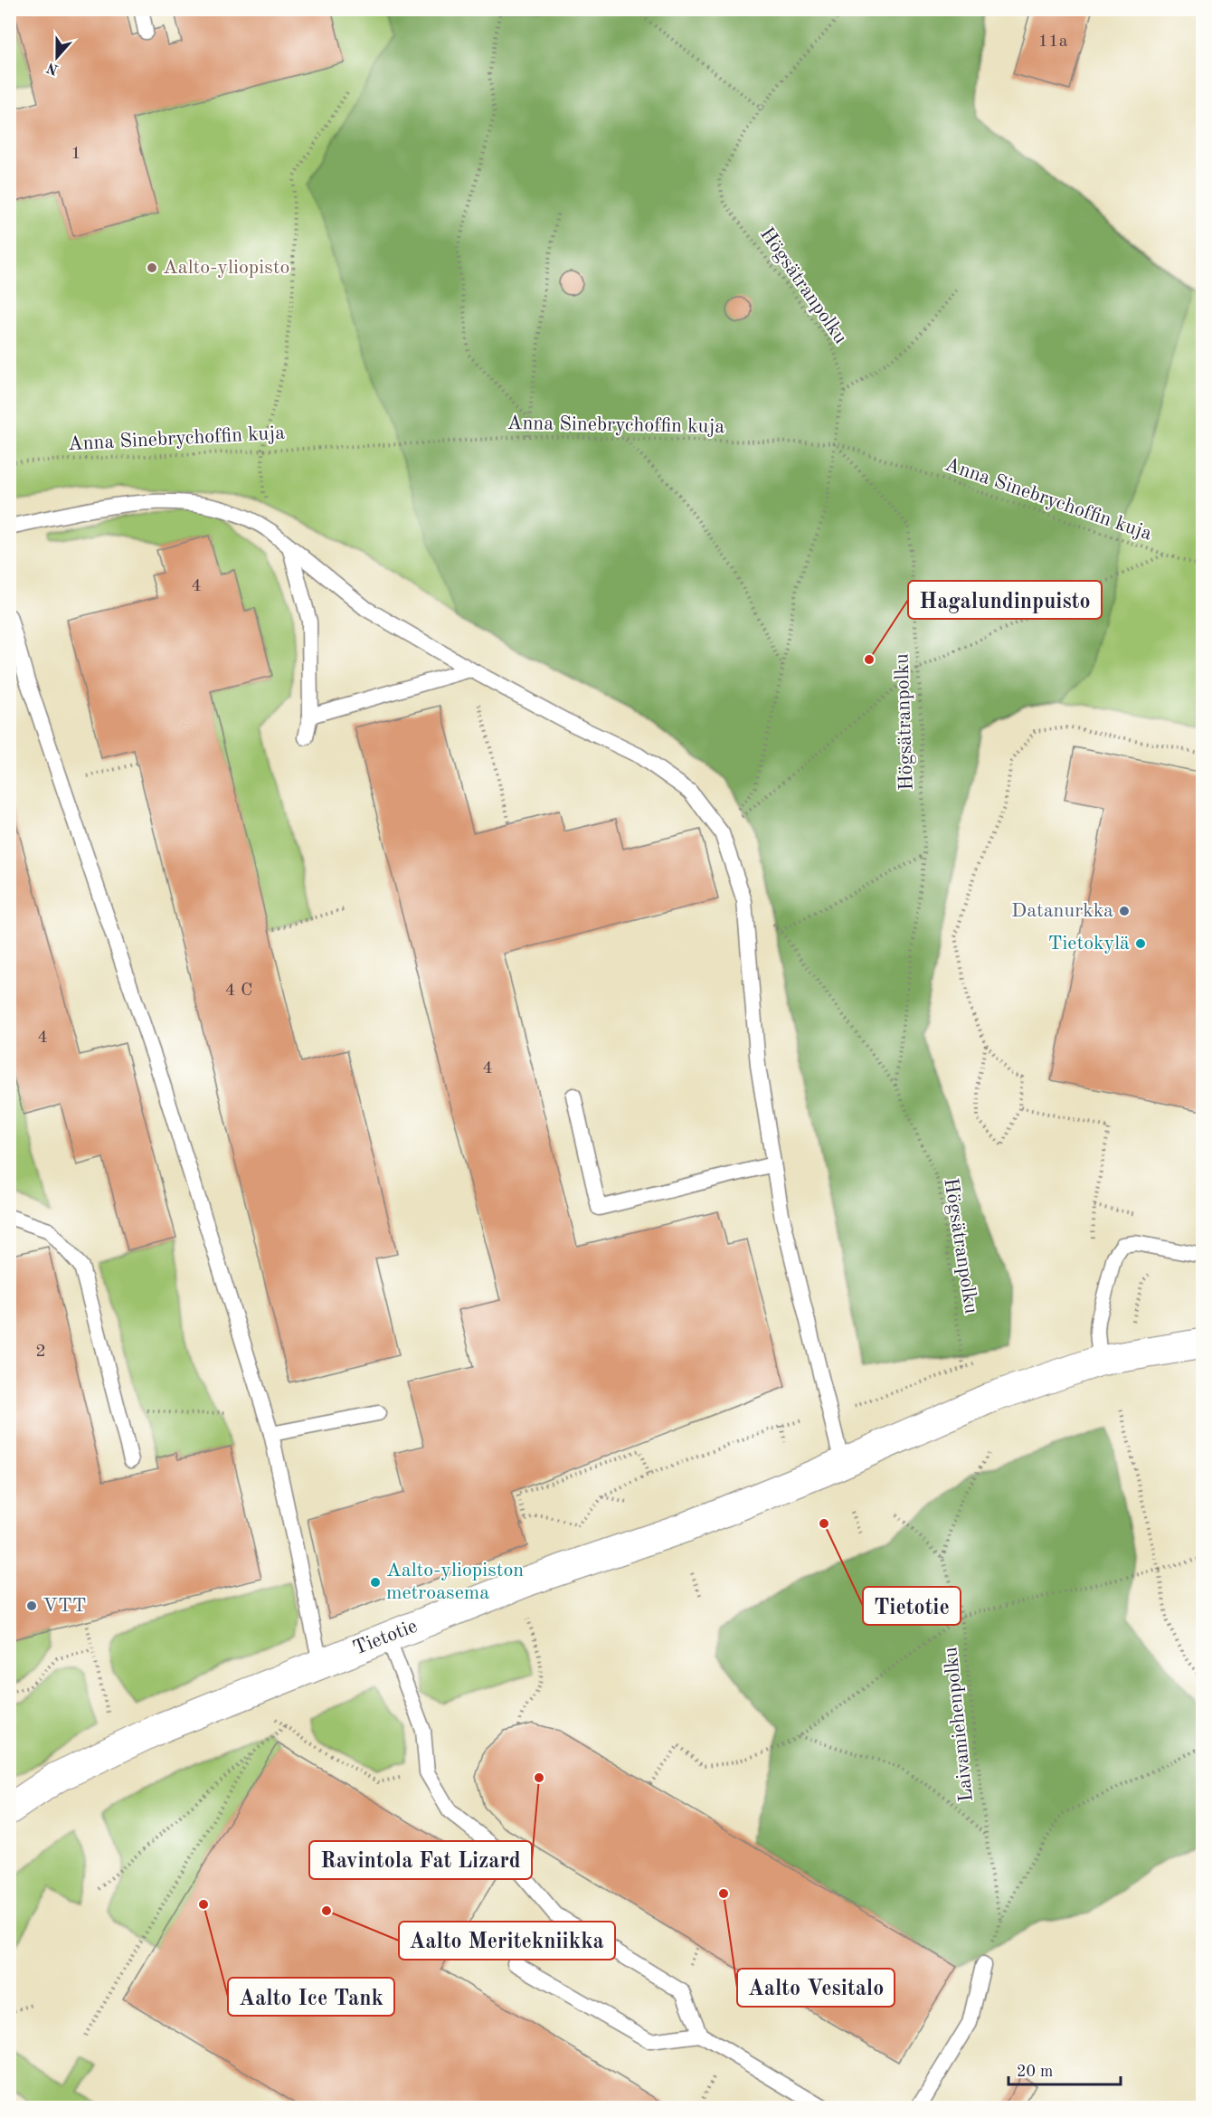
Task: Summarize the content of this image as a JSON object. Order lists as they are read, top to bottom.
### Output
{
  "streets": {
    "street": ["Tietotie"],
    "path": ["Högsätranpolku", "Anna Sinebrychoffin kuja", "Laivamiehenpolku"]
  },
  "crossings": [
    ["Högsätranpolku", "Anna Sinebrychoffin kuja"]
  ],
  "places": [
    "Aalto-yliopisto",
    "Hagalundinpuisto",
    "Datanurkka",
    "Tietokylä",
    "Tietotie",
    "Aalto-yliopiston metroasema",
    "VTT",
    "Ravintola Fat Lizard",
    "Aalto Vesitalo",
    "Aalto Ice Tank",
    "Aalto Meritekniikka"
  ],
  "house_numbers": [
    "11a",
    "1",
    "4",
    "4 C",
    "4",
    "4",
    "2"
  ],
  "scale_bar": "20 m",
  "north": "bottom"
}
